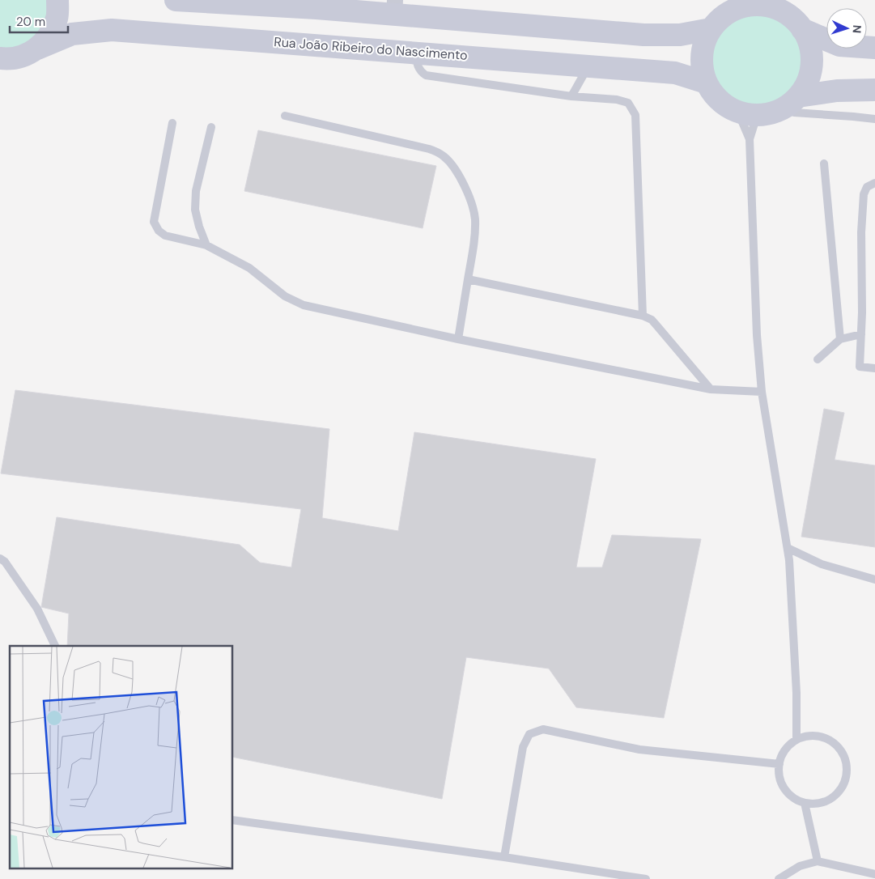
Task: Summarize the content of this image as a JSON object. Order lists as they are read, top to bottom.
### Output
{
  "streets": {
    "main road": ["Rua João Ribeiro do Nascimento"]
  },
  "scale_bar": "20 m",
  "north": "right"
}
